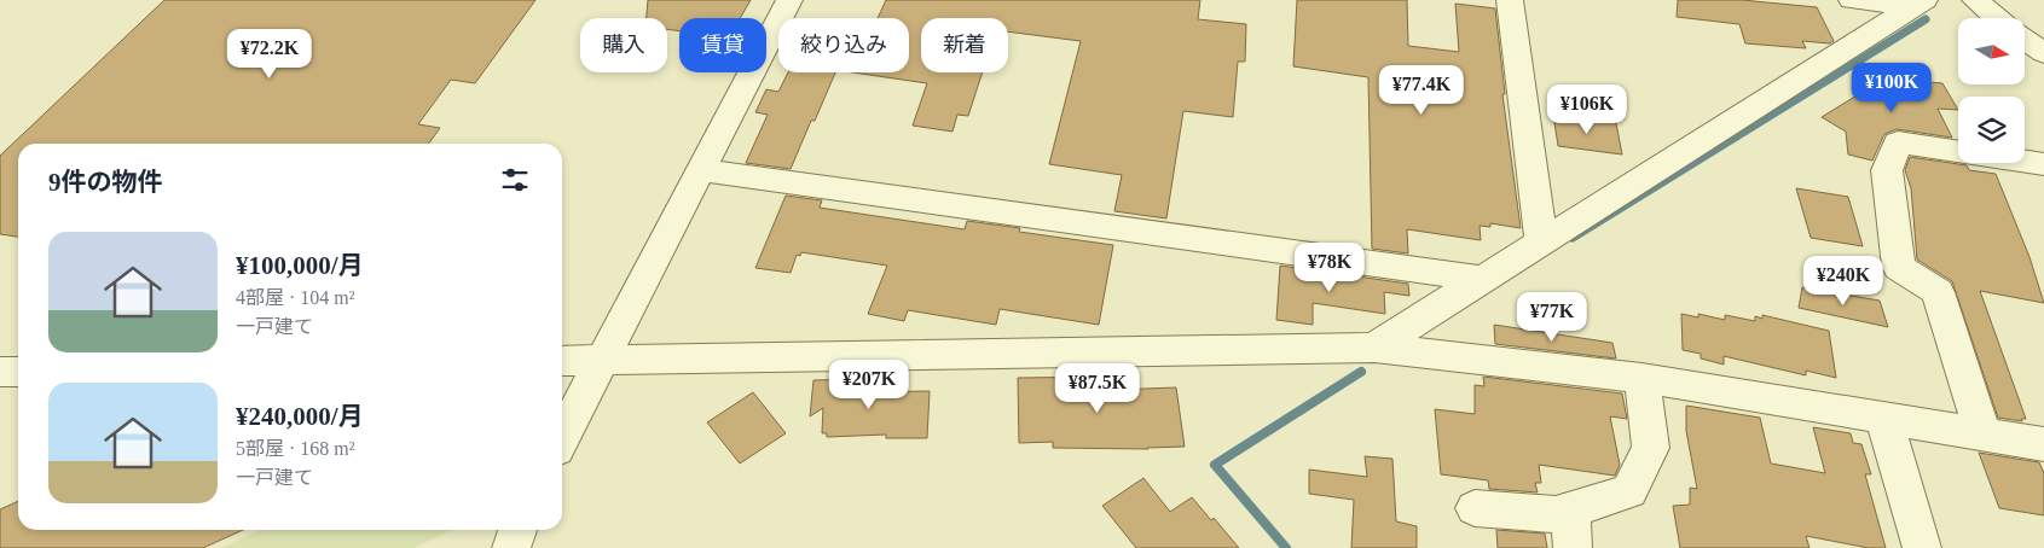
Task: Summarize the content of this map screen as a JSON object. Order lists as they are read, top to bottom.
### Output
{
  "north": "right",
  "page": {
    "chip": [
      "購入",
      "賃貸",
      "絞り込み",
      "新着"
    ],
    "price": [
      "¥72.2K",
      "¥100K",
      "¥77.4K",
      "¥106K",
      "¥78K",
      "¥240K",
      "¥77K",
      "¥207K",
      "¥87.5K"
    ],
    "heading": "9件の物件",
    "list": [
      {
        "name": "¥100,000/月",
        "note": "4部屋 · 104 m² · 一戸建て"
      },
      {
        "name": "¥240,000/月",
        "note": "5部屋 · 168 m² · 一戸建て"
      }
    ]
  }
}
